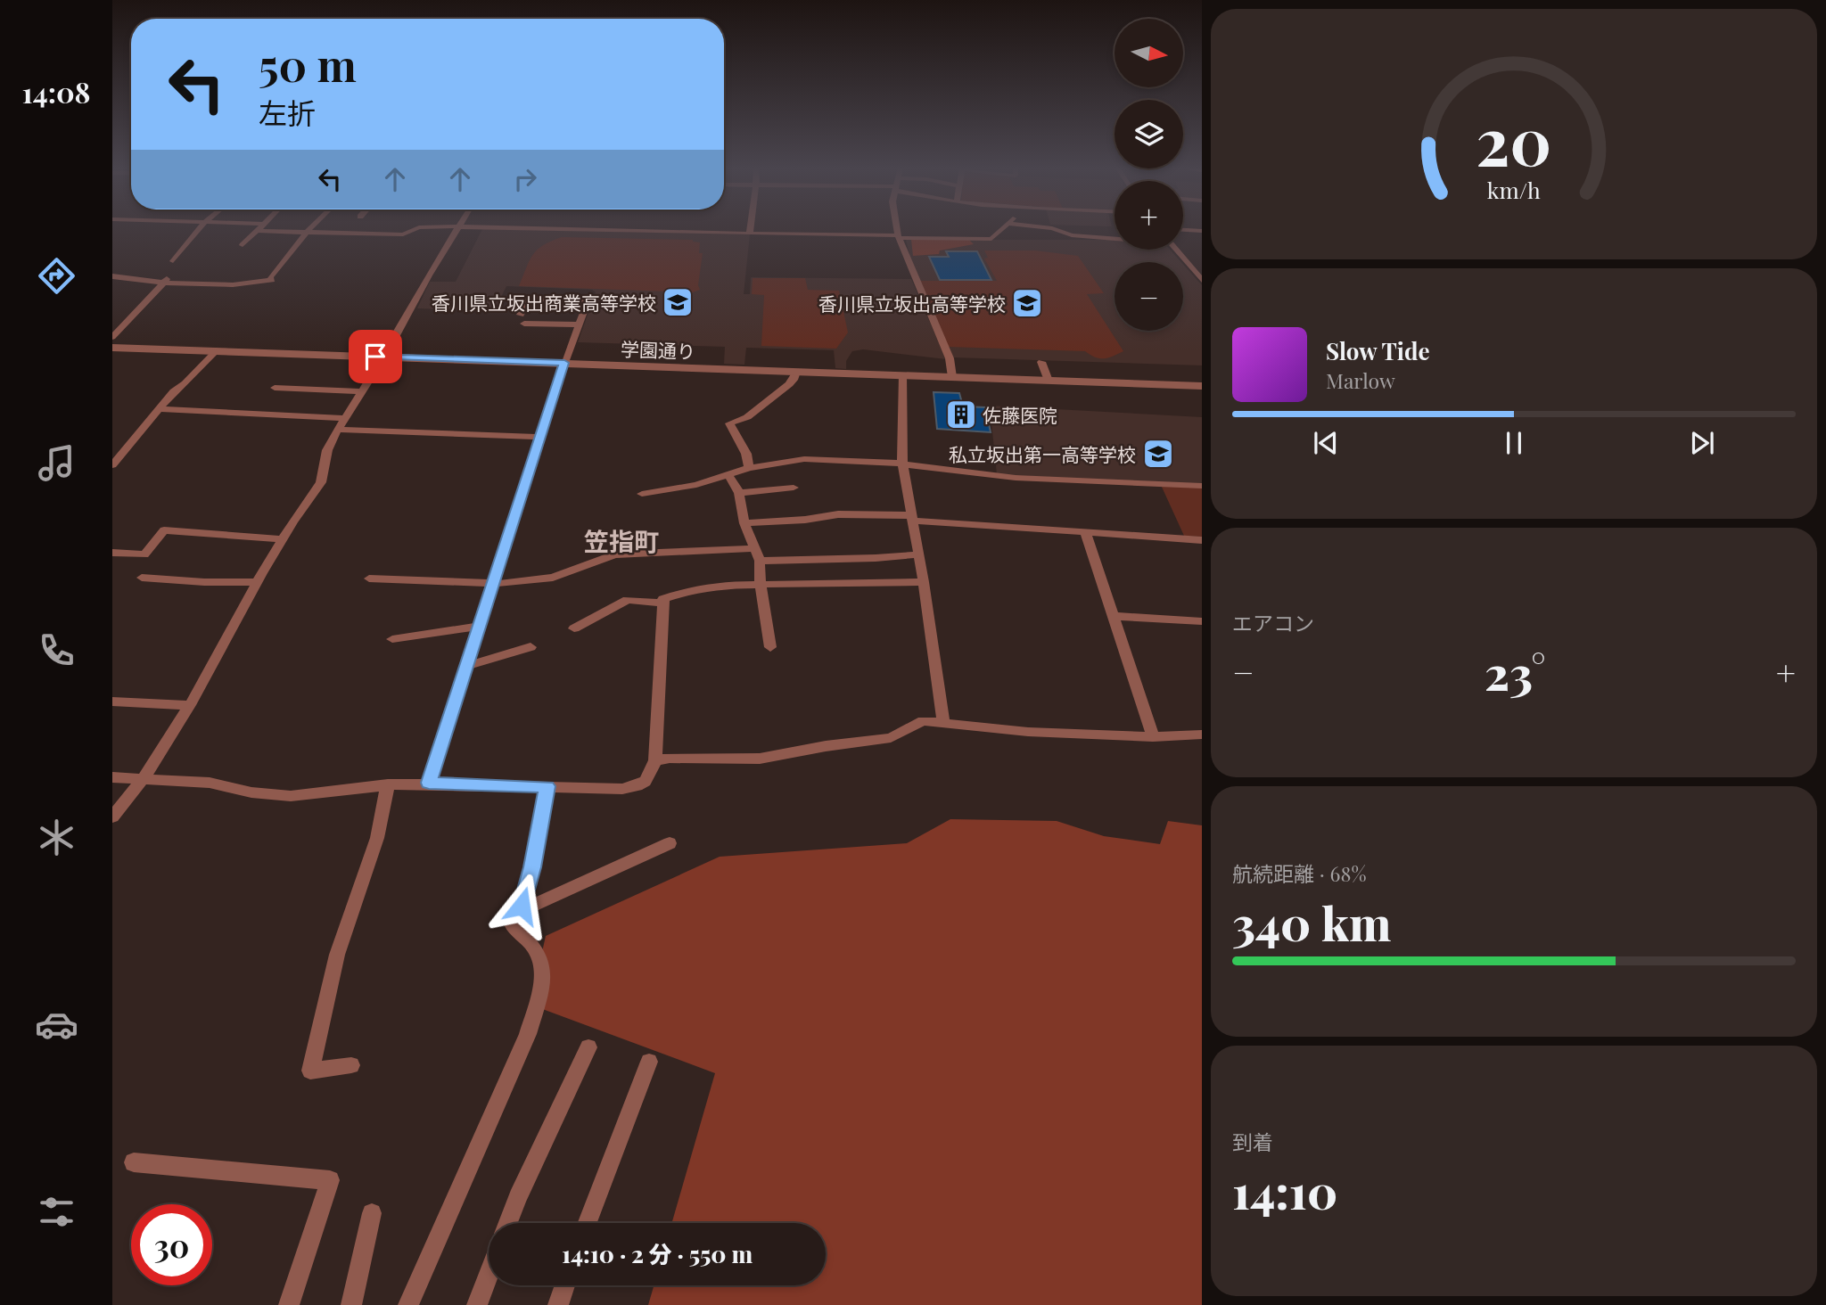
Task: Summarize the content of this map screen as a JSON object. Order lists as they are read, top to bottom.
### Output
{
  "streets": {
    "street": ["学園通り"]
  },
  "districts": ["笠指町"],
  "places": {
    "school or university": ["香川県立坂出商業高等学校", "香川県立坂出高等学校", "私立坂出第一高等学校"],
    "building": ["佐藤医院"]
  },
  "north": "right",
  "page": {
    "tabs": "14:08",
    "map_buttons": ["+", "−"],
    "turn": ["50 m", "左折"],
    "song": ["Slow Tide", "Marlow"],
    "tile": [
      "エアコン",
      ["航続距離 · 68%", "340 km"],
      ["到着", "14:10"]
    ],
    "heat": ["−", "23°", "+"],
    "limit": "30",
    "trip": "14:10 · 2 分 · 550 m",
    "gauge": ["20", "km/h"]
  }
}
